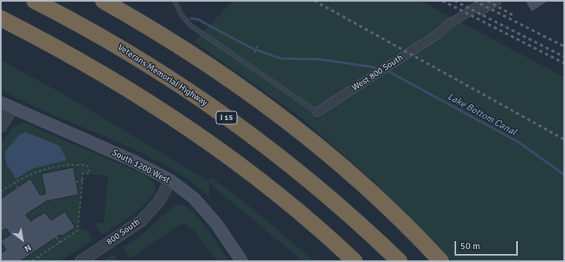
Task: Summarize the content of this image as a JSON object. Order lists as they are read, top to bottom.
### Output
{
  "streets": {
    "highway": ["Veterans Memorial Highway", "I 15"],
    "main road": ["South 1200 West"],
    "street": ["West 800 South", "800 South"]
  },
  "crossings": [
    ["South 1200 West", "800 South"]
  ],
  "water": ["Lake Bottom Canal"],
  "scale_bar": "50 m",
  "north": "bottom right"
}
